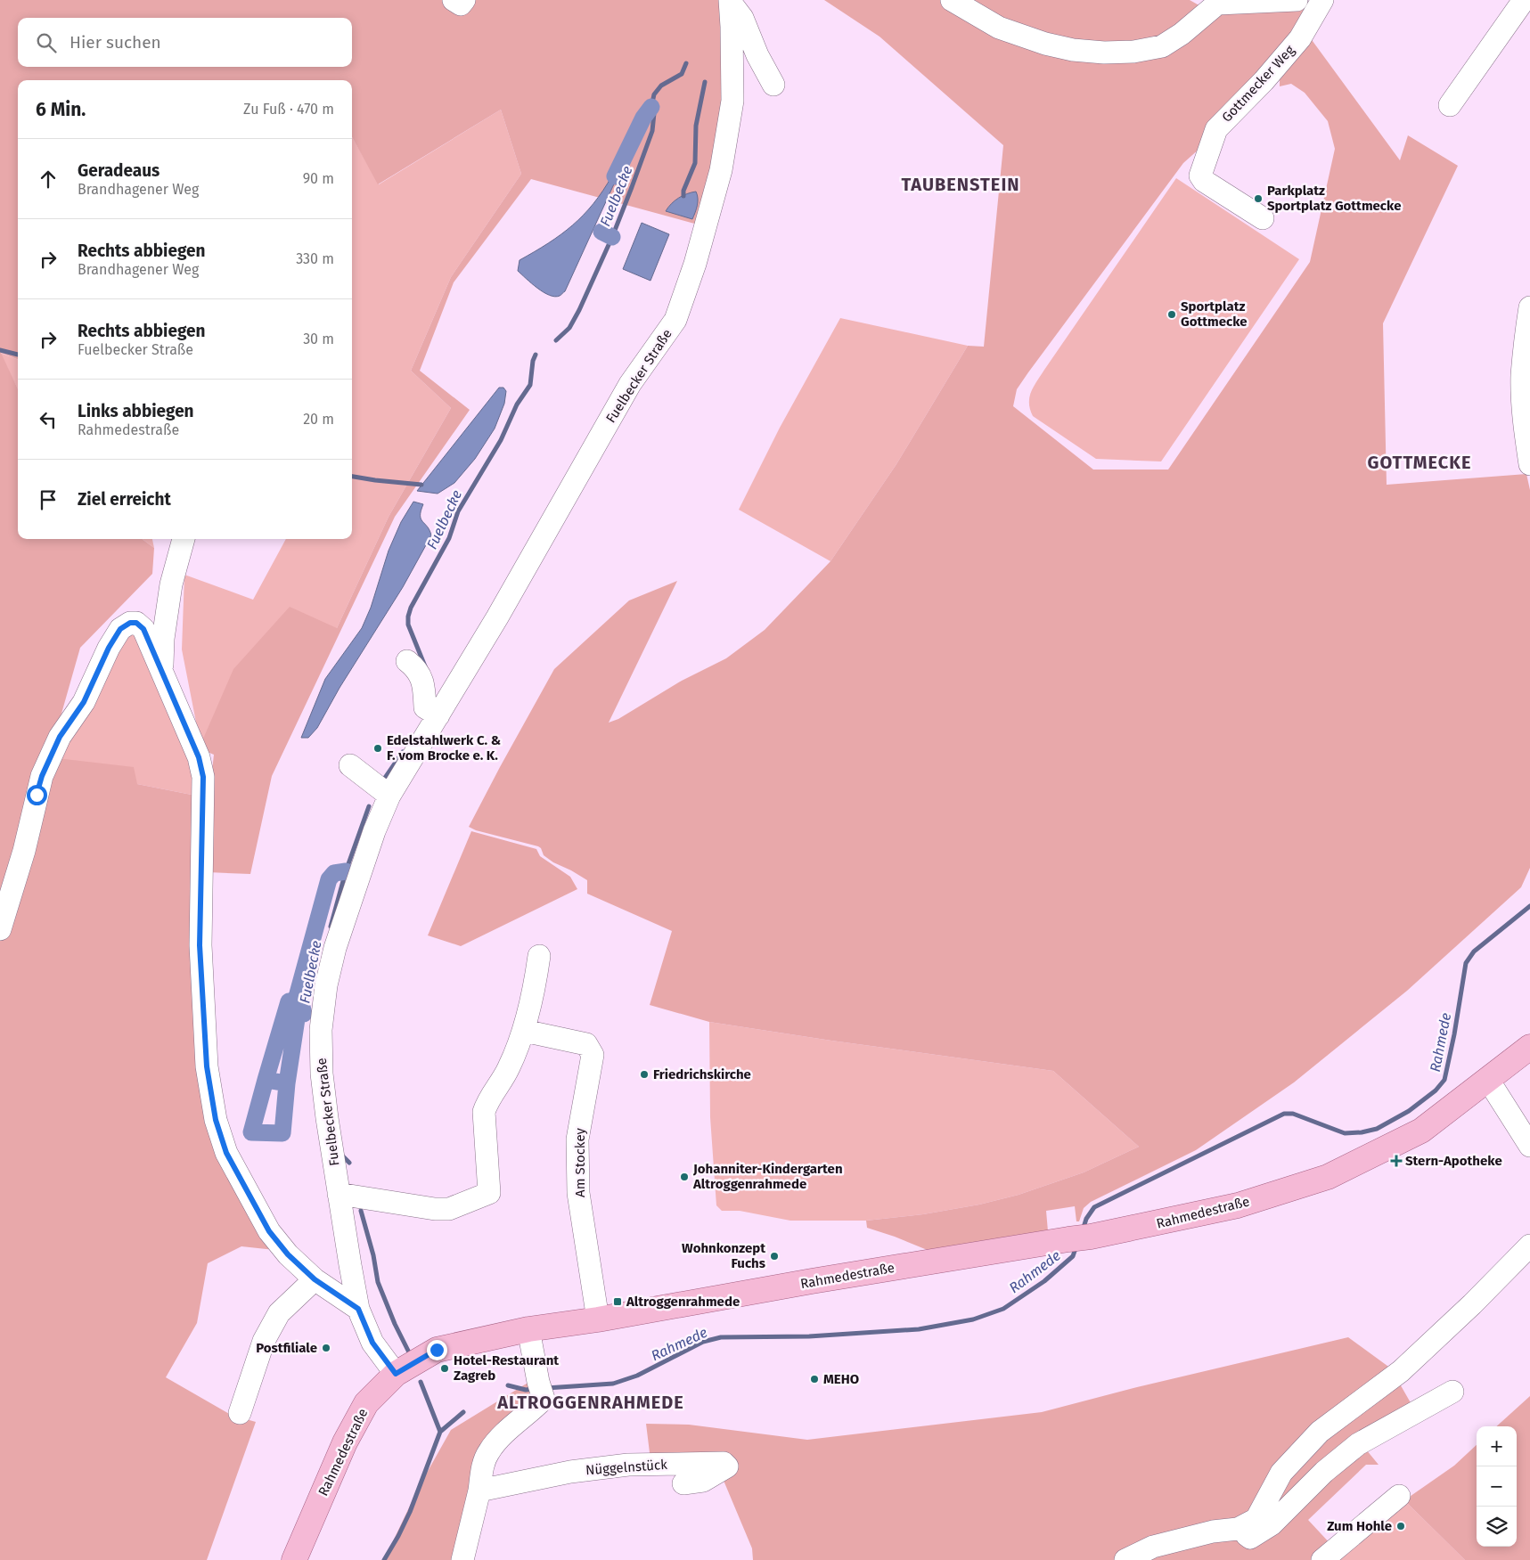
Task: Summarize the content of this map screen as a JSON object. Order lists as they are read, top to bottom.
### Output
{
  "streets": {
    "main road": ["Rahmedestraße"],
    "street": [
      "Gottmecker Weg",
      "Fuelbecker Straße",
      "Am Stockey",
      "Nüggelnstück"
    ]
  },
  "crossings": [
    ["Fuelbecker Straße", "Rahmedestraße"],
    ["Am Stockey", "Rahmedestraße"]
  ],
  "districts": ["TAUBENSTEIN", "GOTTMECKE", "ALTROGGENRAHMEDE"],
  "water": ["Fuelbecke", "Rahmede"],
  "places": {
    "other": [
      "Parkplatz Sportplatz Gottmecke",
      "Sportplatz Gottmecke",
      "Edelstahlwerk C. & F. vom Brocke e. K.",
      "Friedrichskirche",
      "Johanniter-Kindergarten Altroggenrahmede",
      "Wohnkonzept Fuchs",
      "Postfiliale",
      "Hotel-Restaurant Zagreb",
      "MEHO",
      "Zum Hohle"
    ],
    "health": ["Stern-Apotheke"],
    "transit": ["Altroggenrahmede"]
  },
  "page": {
    "search": "Hier suchen",
    "heading": ["6 Min.", "Zu Fuß · 470 m"],
    "list": [
      ["Geradeaus", "Brandhagener Weg", "90 m"],
      ["Rechts abbiegen", "Brandhagener Weg", "330 m"],
      ["Rechts abbiegen", "Fuelbecker Straße", "30 m"],
      ["Links abbiegen", "Rahmedestraße", "20 m"],
      "Ziel erreicht"
    ],
    "map_buttons": ["+", "−"]
  }
}
